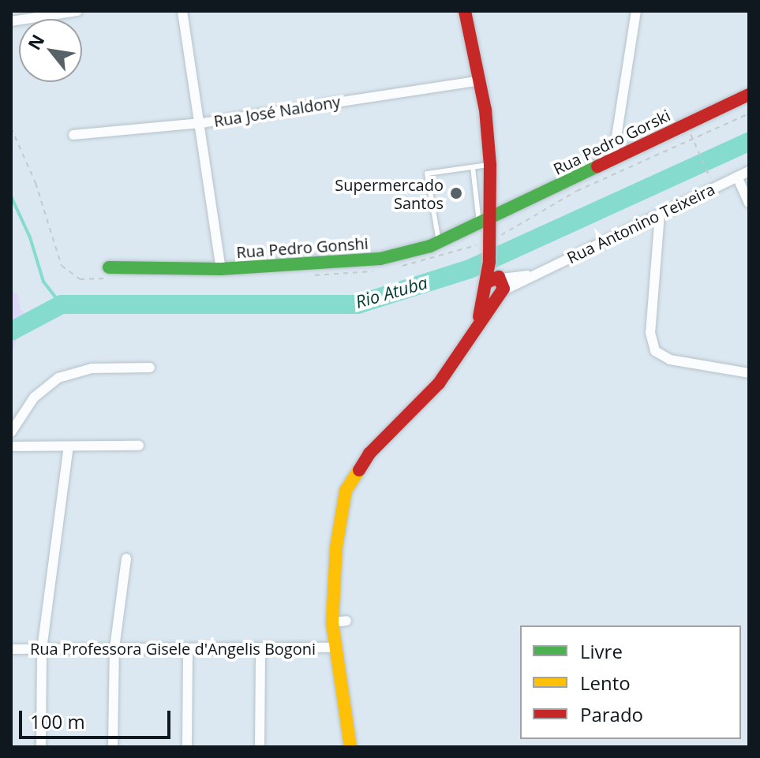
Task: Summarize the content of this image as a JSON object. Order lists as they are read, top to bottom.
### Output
{
  "streets": {
    "main road": ["Rua Pedro Gorski", "Rua Pedro Gonshi"],
    "street": ["Rua José Naldony", "Rua Antonino Teixeira", "Rua Professora Gisele d'Angelis Bogoni"]
  },
  "crossings": [
    ["Rua Pedro Gorski", "Rua Pedro Gonshi"]
  ],
  "water": ["Rio Atuba"],
  "places": ["Supermercado Santos"],
  "legend": ["Livre", "Lento", "Parado"],
  "scale_bar": "100 m",
  "north": "top left"
}
